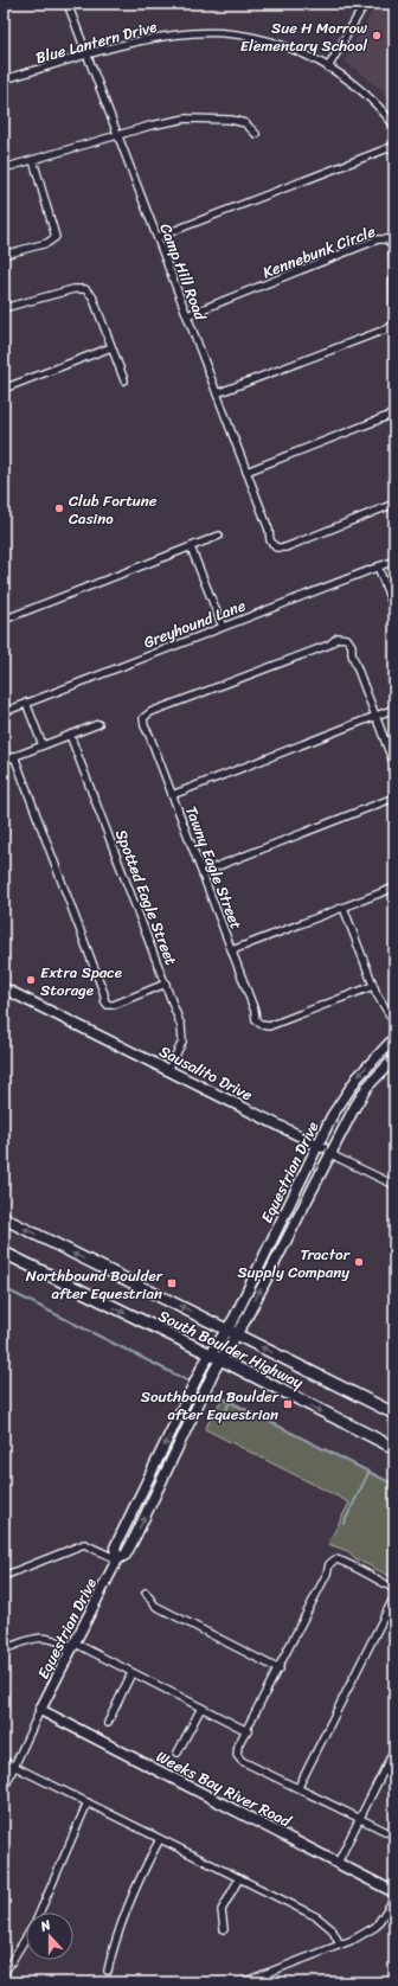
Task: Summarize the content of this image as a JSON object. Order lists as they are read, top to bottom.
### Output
{
  "streets": {
    "main road": ["South Boulder Highway"],
    "street": [
      "Blue Lantern Drive",
      "Kennebunk Circle",
      "Camp Hill Road",
      "Greyhound Lane",
      "Tawny Eagle Street",
      "Spotted Eagle Street",
      "Sausalito Drive",
      "Equestrian Drive",
      "Weeks Bay River Road"
    ]
  },
  "crossings": [
    ["Blue Lantern Drive", "Camp Hill Road"],
    ["Kennebunk Circle", "Camp Hill Road"],
    ["Spotted Eagle Street", "Sausalito Drive"],
    ["Sausalito Drive", "Equestrian Drive"],
    ["Equestrian Drive", "South Boulder Highway"],
    ["Equestrian Drive", "Weeks Bay River Road"]
  ],
  "places": {
    "other": [
      "Sue H Morrow Elementary School",
      "Club Fortune Casino",
      "Extra Space Storage",
      "Tractor Supply Company"
    ],
    "transit": ["Northbound Boulder after Equestrian", "Southbound Boulder after Equestrian"]
  },
  "north": "top"
}
